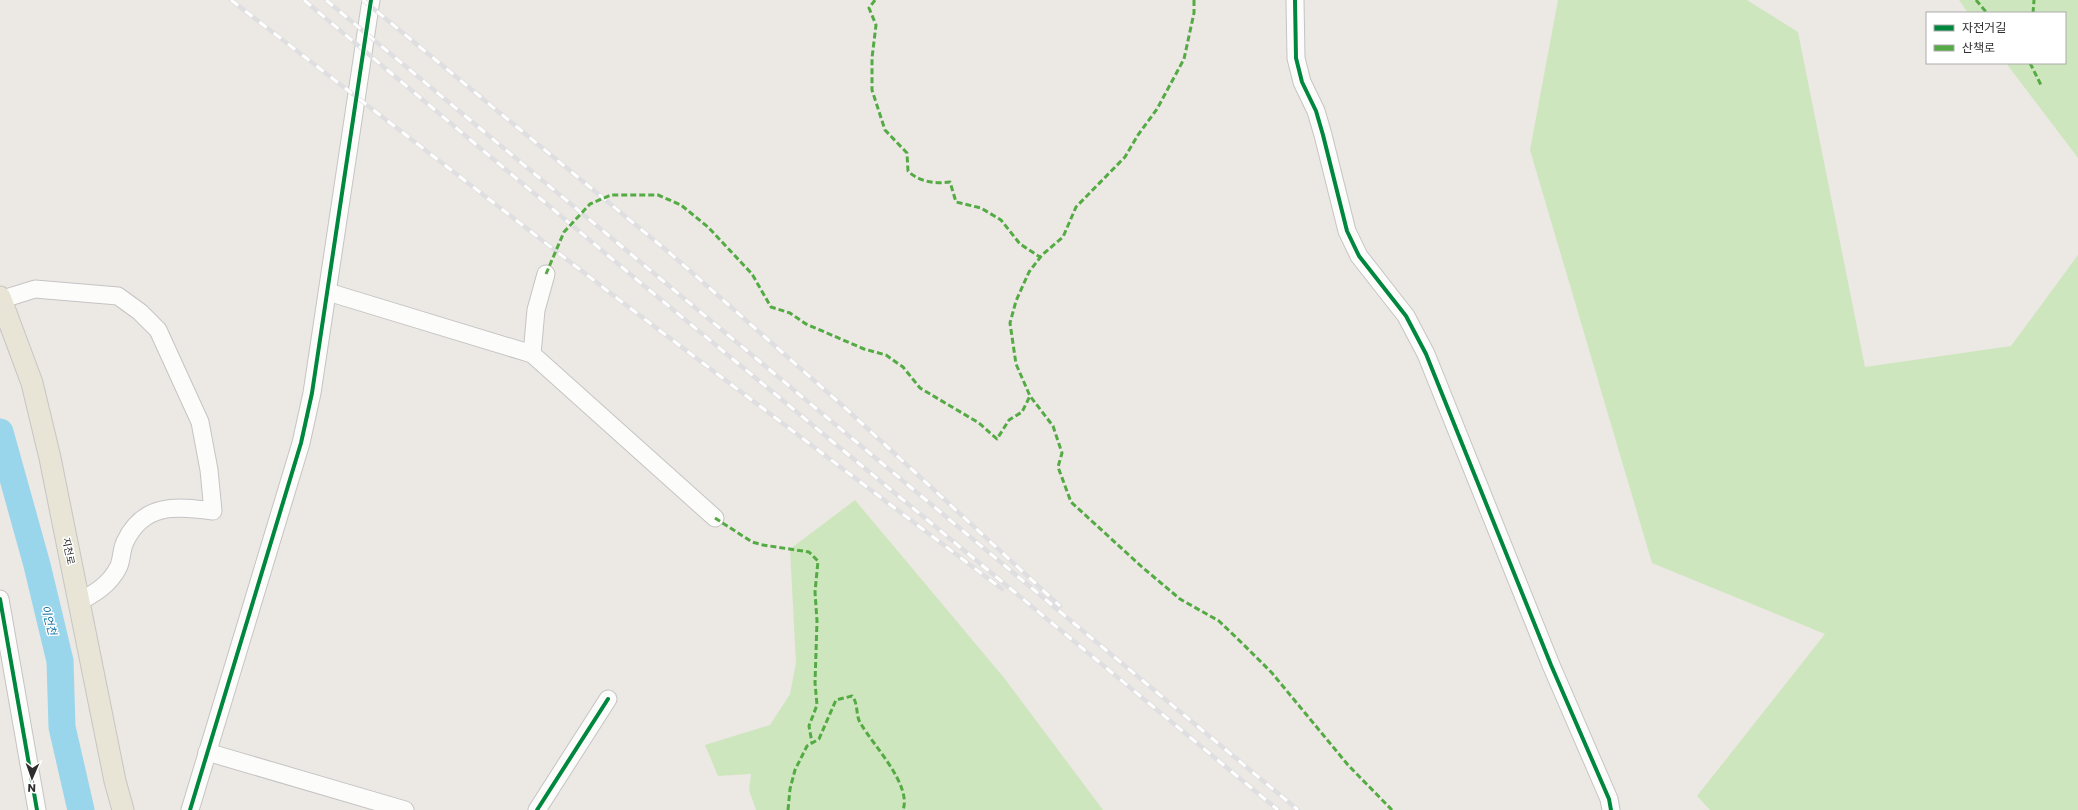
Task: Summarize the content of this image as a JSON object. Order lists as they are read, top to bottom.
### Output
{
  "streets": {
    "main road": ["지천로"]
  },
  "water": ["이언천"],
  "legend": ["자전거길", "산책로"],
  "north": "bottom"
}
